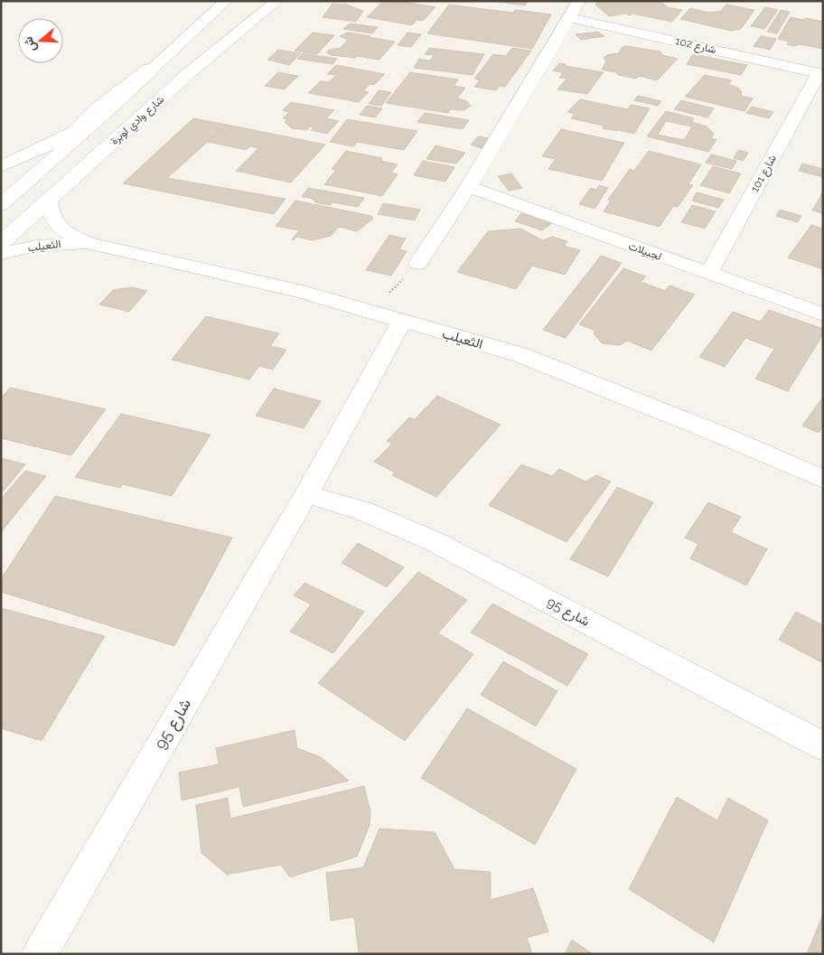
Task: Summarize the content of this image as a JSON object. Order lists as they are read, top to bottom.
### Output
{
  "streets": {
    "street": [
      "شارع 102",
      "شارع وادي لوبرة",
      "شارع 101",
      "الثعيلب",
      "لجبيلات",
      "شارع 95"
    ]
  },
  "crossings": [
    ["شارع 102", "شارع 101"],
    ["شارع وادي لوبرة", "الثعيلب"],
    ["شارع 101", "لجبيلات"],
    ["الثعيلب", "شارع 95"]
  ],
  "north": "left"
}
